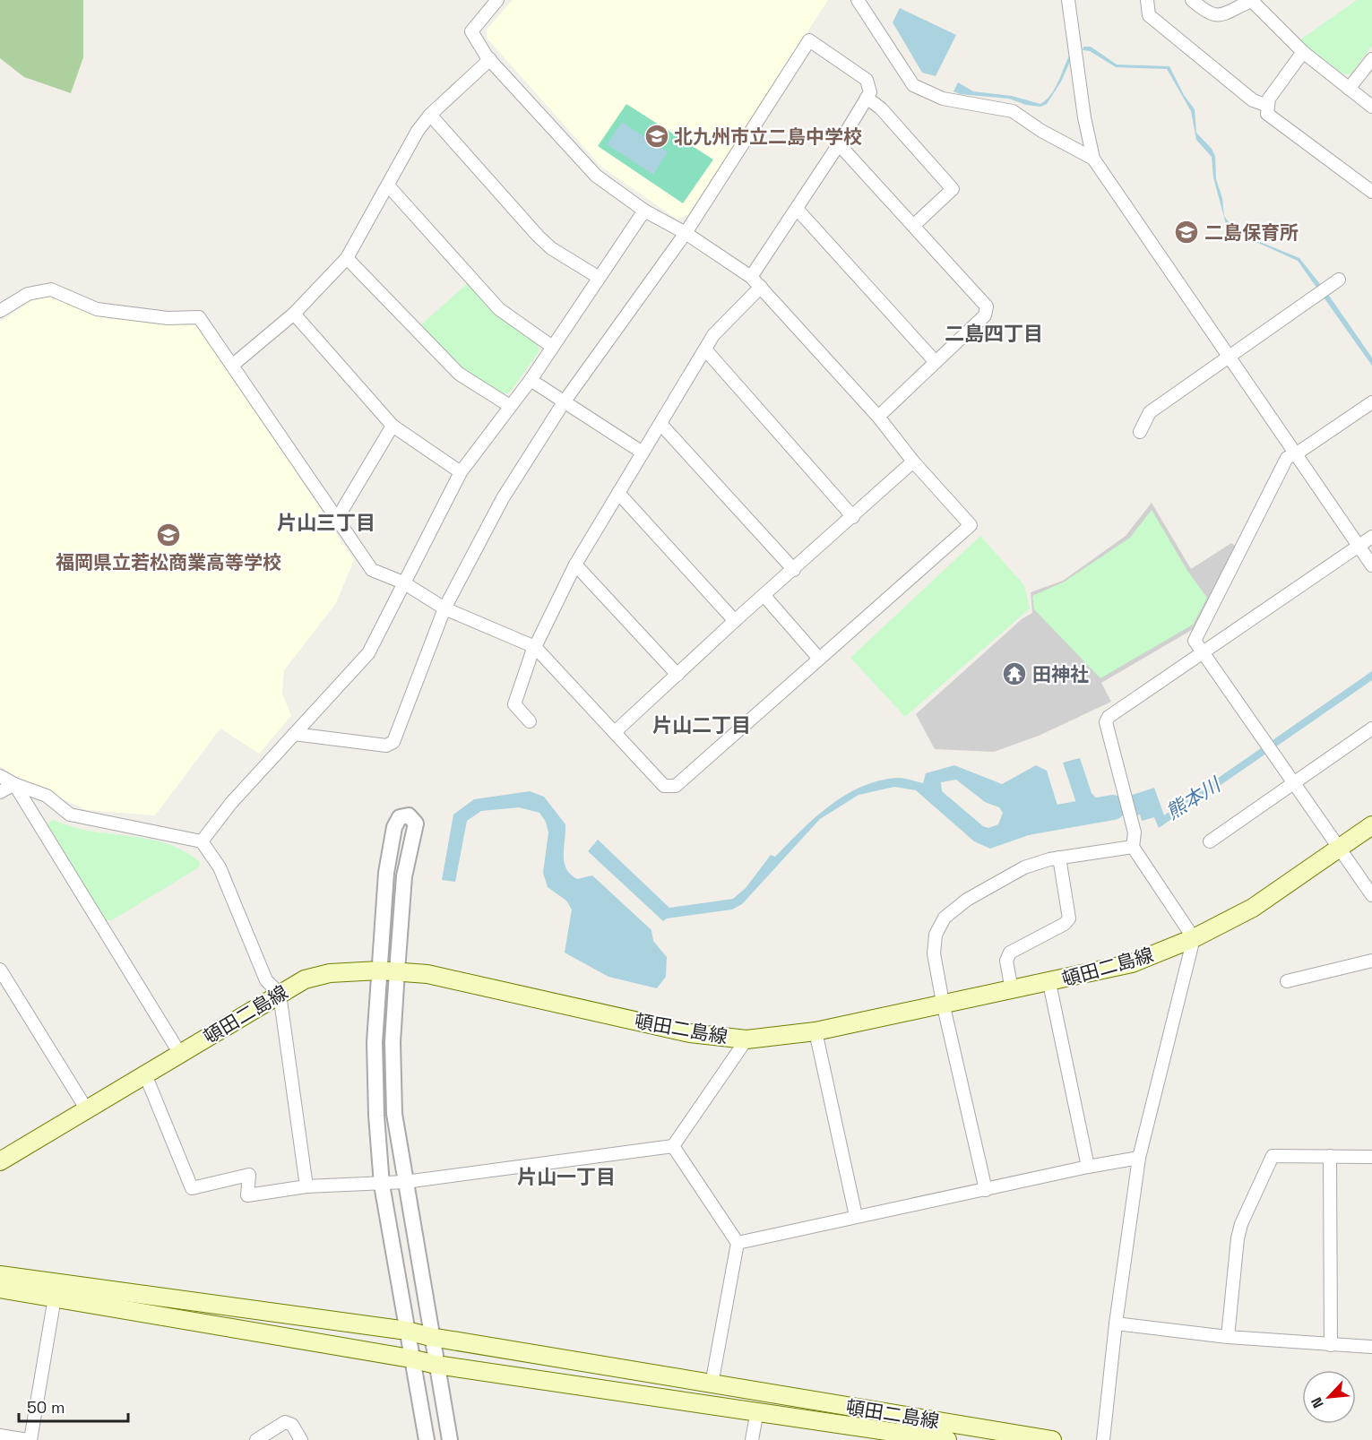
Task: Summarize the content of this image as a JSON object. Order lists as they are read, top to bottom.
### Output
{
  "streets": {
    "main road": ["頓田二島線"]
  },
  "districts": [
    "二島四丁目",
    "片山三丁目",
    "片山二丁目",
    "片山一丁目"
  ],
  "water": ["熊本川"],
  "places": {
    "school or university": ["北九州市立二島中学校", "二島保育所", "福岡県立若松商業高等学校"],
    "temple": ["田神社"]
  },
  "scale_bar": "50 m",
  "north": "bottom left"
}
